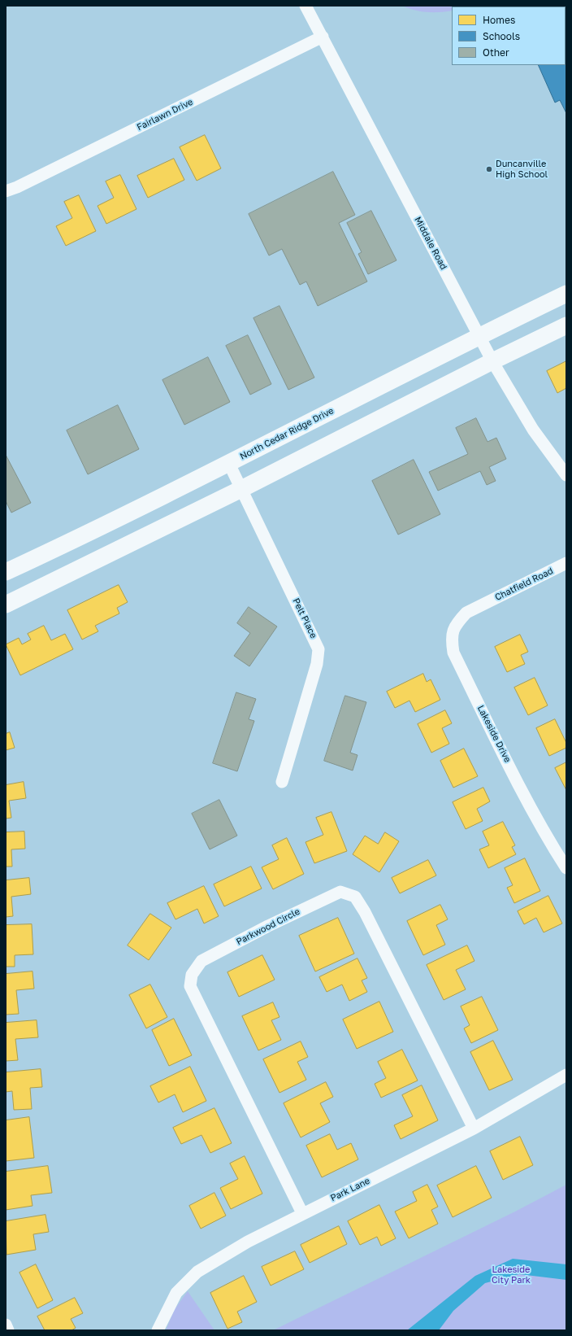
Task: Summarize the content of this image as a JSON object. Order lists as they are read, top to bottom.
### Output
{
  "streets": {
    "main road": ["North Cedar Ridge Drive"],
    "street": [
      "Fairlawn Drive",
      "Middale Road",
      "Chatfield Road",
      "Pelt Place",
      "Lakeside Drive",
      "Parkwood Circle",
      "Park Lane"
    ]
  },
  "crossings": [
    ["Fairlawn Drive", "Middale Road"],
    ["Middale Road", "North Cedar Ridge Drive"],
    ["North Cedar Ridge Drive", "Pelt Place"],
    ["Chatfield Road", "Lakeside Drive"],
    ["Parkwood Circle", "Park Lane"]
  ],
  "parks": ["Lakeside City Park"],
  "places": ["Duncanville High School"],
  "legend": ["Homes", "Schools", "Other"]
}
